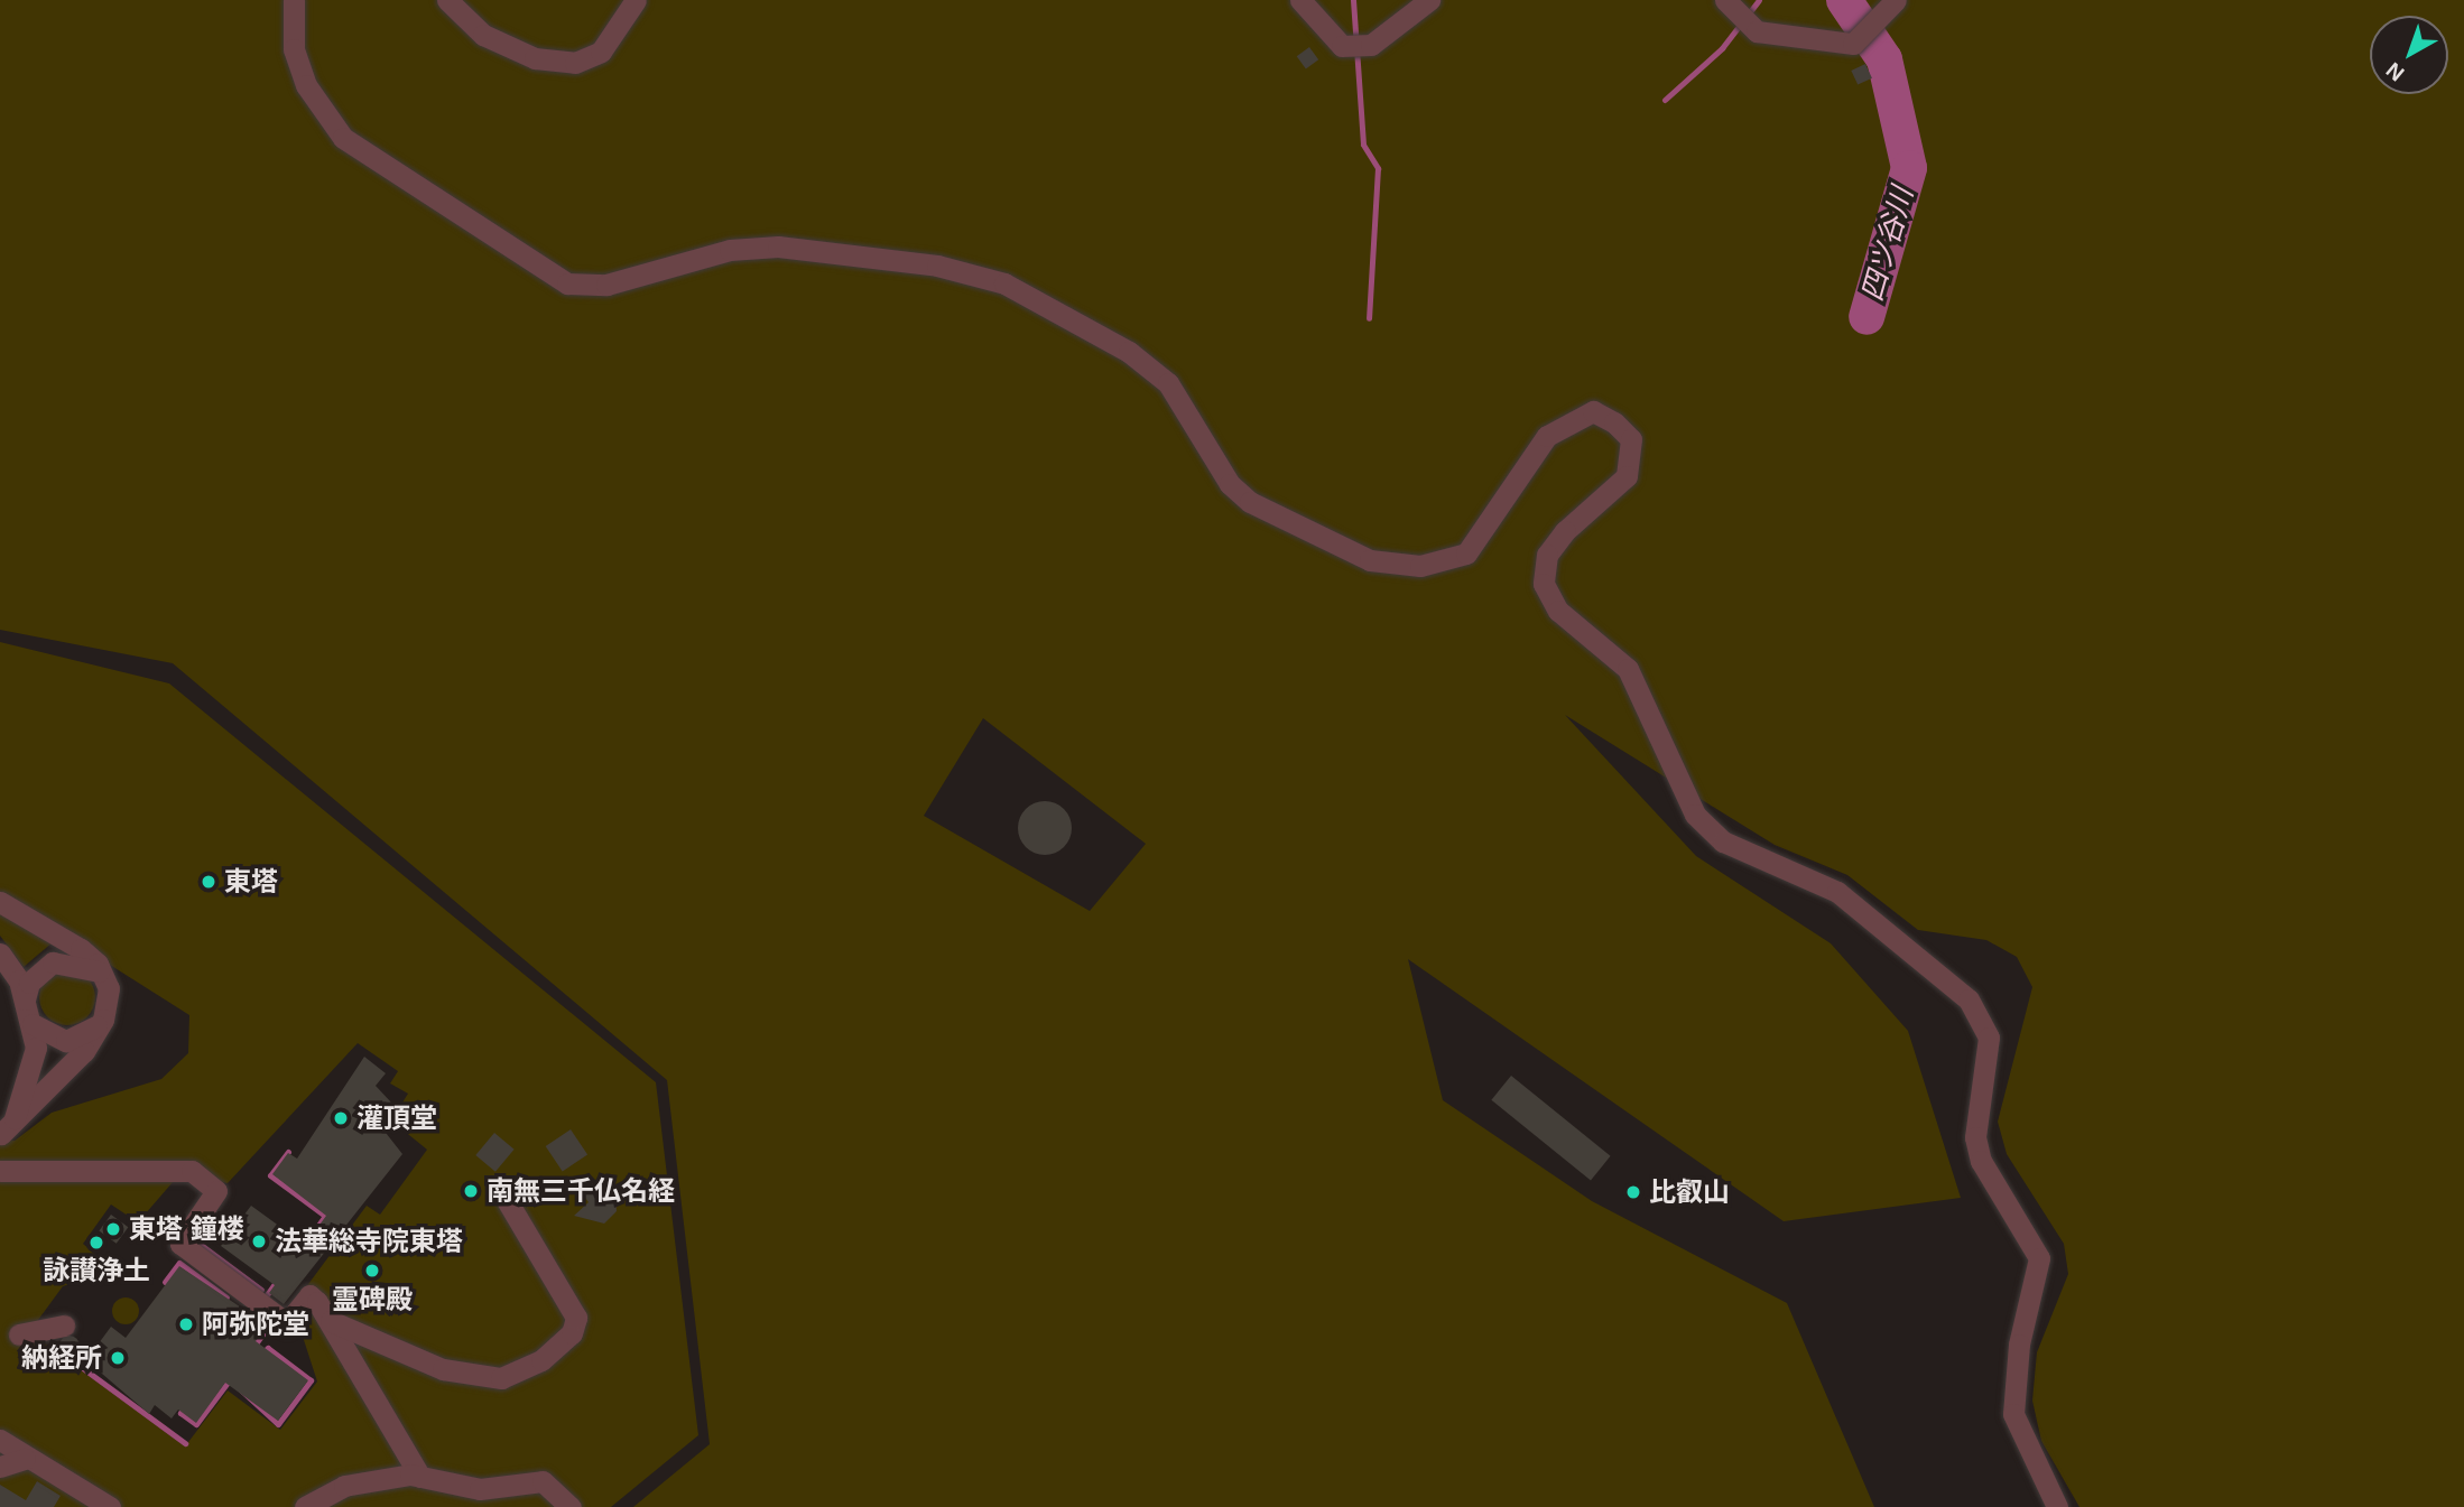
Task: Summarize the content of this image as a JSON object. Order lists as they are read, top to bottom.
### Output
{
  "water": ["四ツ谷川"],
  "places": [
    "東塔",
    "灌頂堂",
    "南無三千仏名経",
    "比叡山",
    "東塔 鐘楼",
    "法華総寺院東塔",
    "詠讃浄土",
    "霊碑殿",
    "阿弥陀堂",
    "納経所"
  ],
  "north": "bottom left"
}
